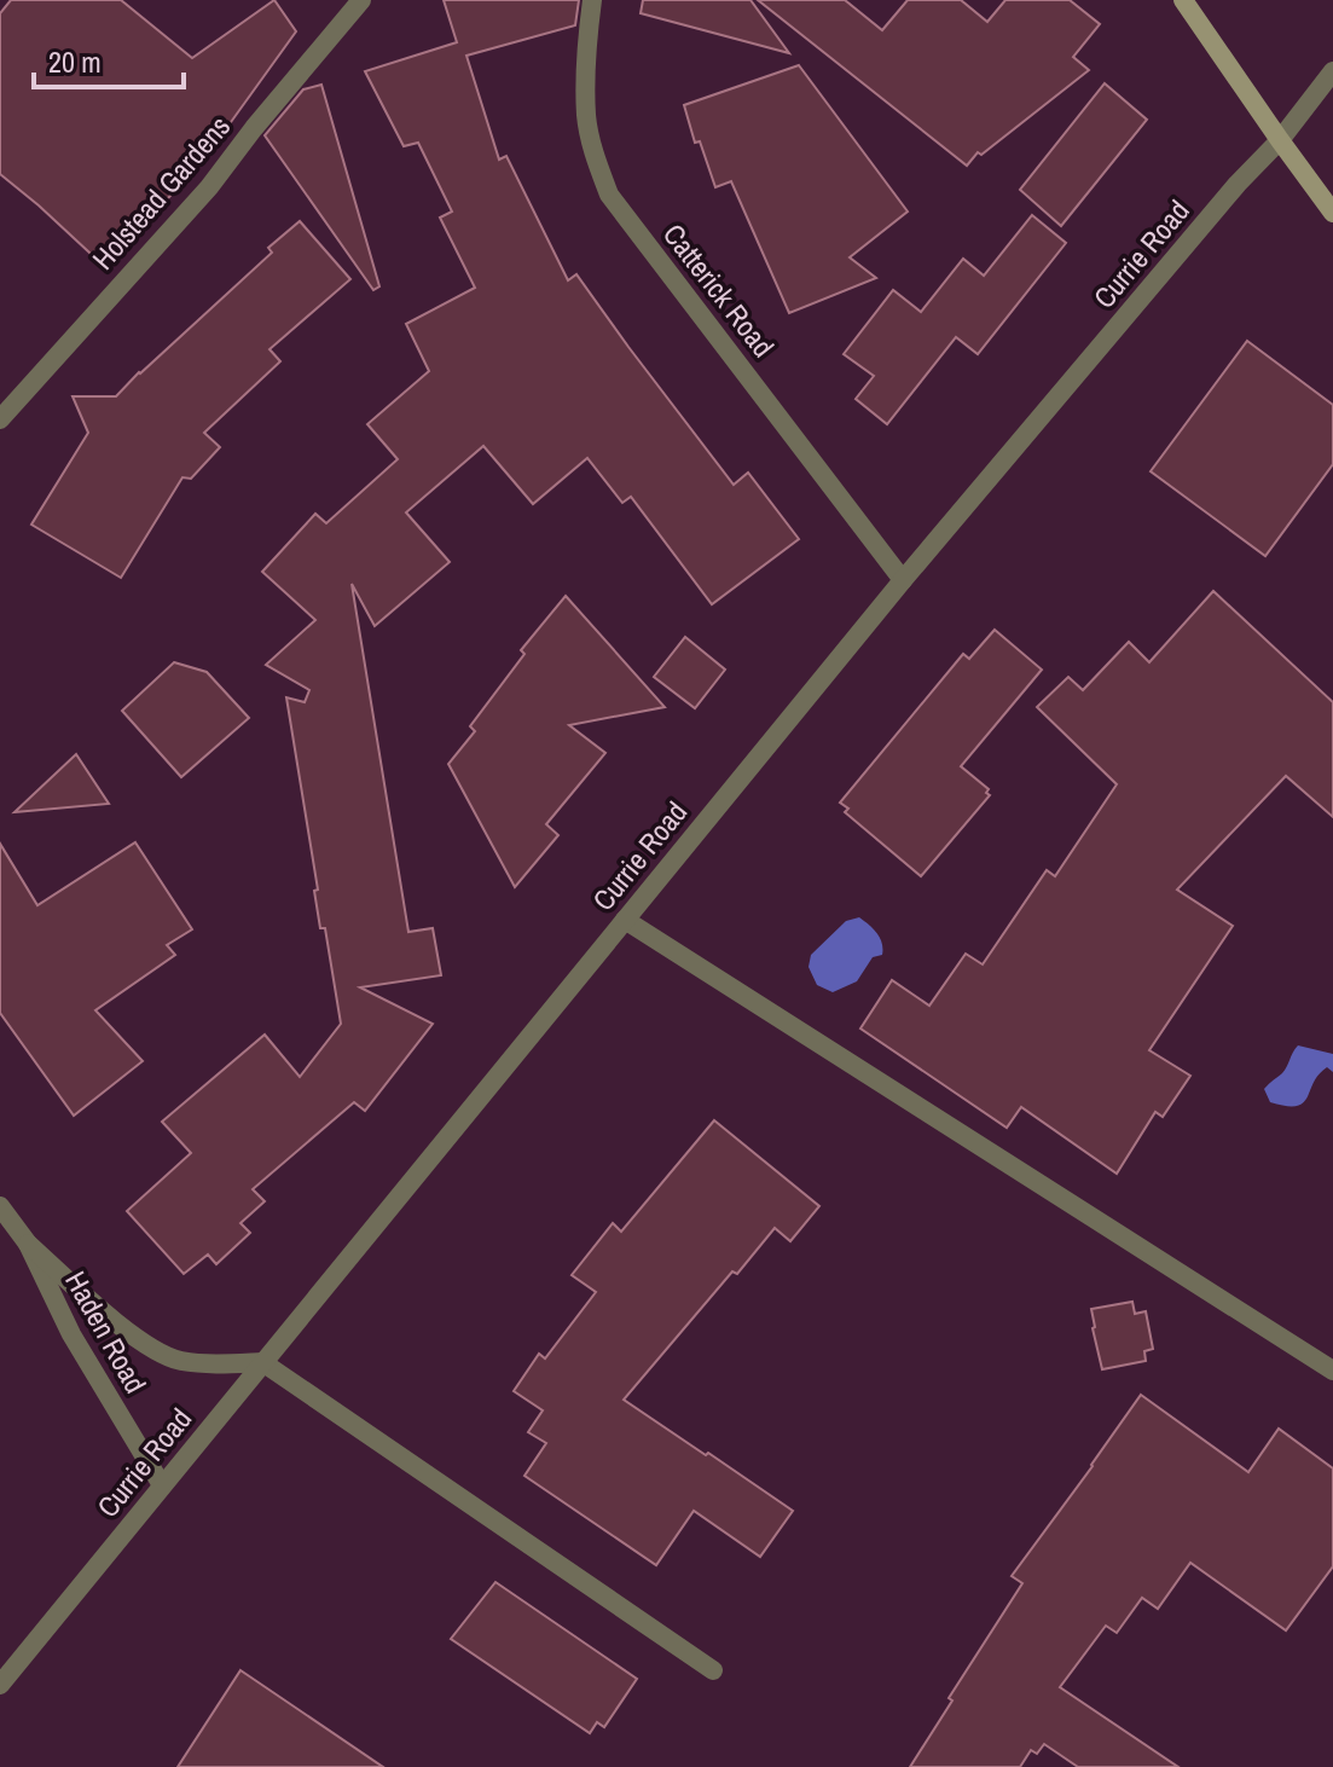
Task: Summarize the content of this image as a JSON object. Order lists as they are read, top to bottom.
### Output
{
  "streets": {
    "street": [
      "Holstead Gardens",
      "Currie Road",
      "Catterick Road",
      "Haden Road"
    ]
  },
  "crossings": [
    ["Currie Road", "Catterick Road"],
    ["Currie Road", "Haden Road"]
  ],
  "scale_bar": "20 m"
}
